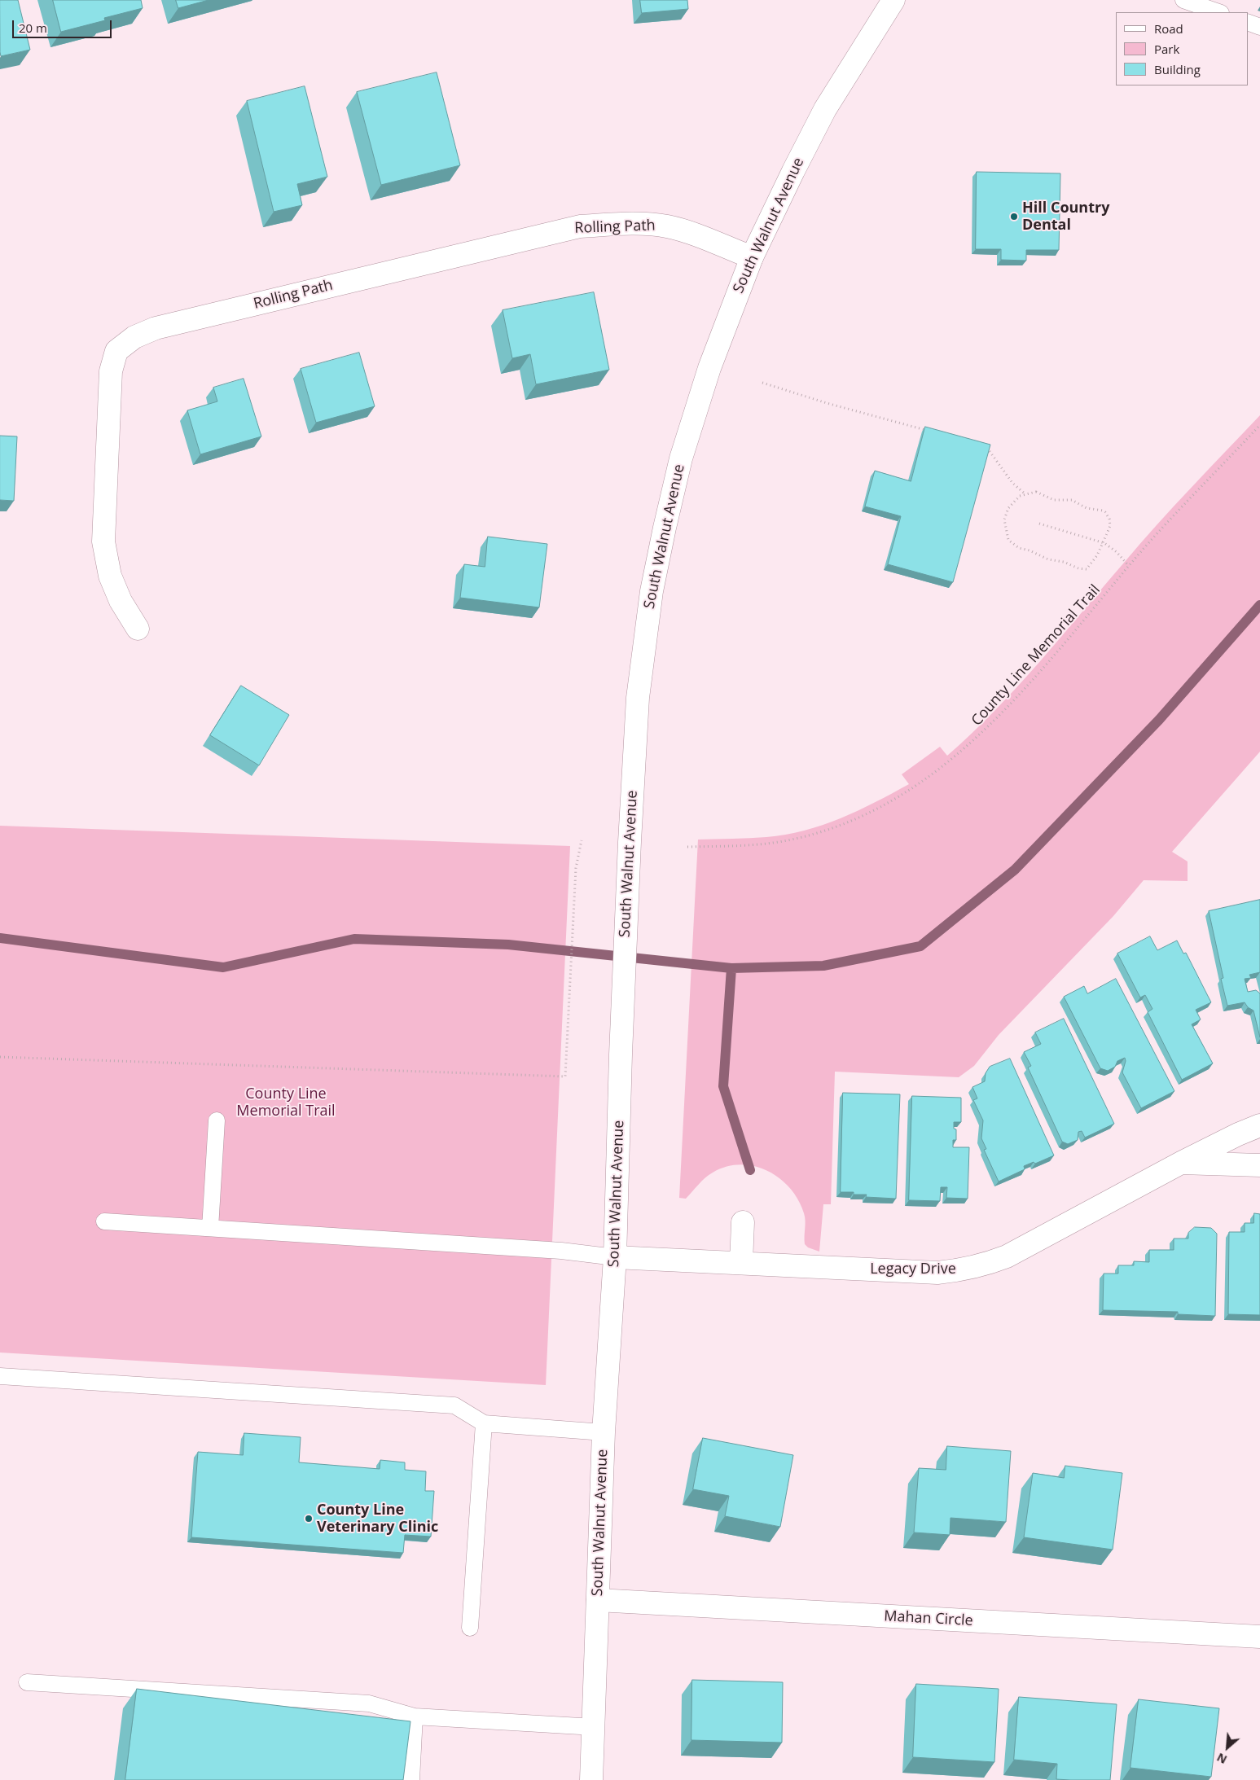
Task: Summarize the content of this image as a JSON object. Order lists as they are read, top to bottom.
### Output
{
  "streets": {
    "street": [
      "South Walnut Avenue",
      "Rolling Path",
      "Legacy Drive",
      "Mahan Circle"
    ],
    "path": ["County Line Memorial Trail"]
  },
  "crossings": [
    ["South Walnut Avenue", "Rolling Path"],
    ["South Walnut Avenue", "Legacy Drive"],
    ["South Walnut Avenue", "Mahan Circle"]
  ],
  "parks": ["County Line Memorial Trail"],
  "places": ["Hill Country Dental", "County Line Veterinary Clinic"],
  "legend": ["Road", "Park", "Building"],
  "scale_bar": "20 m",
  "north": "bottom left"
}
